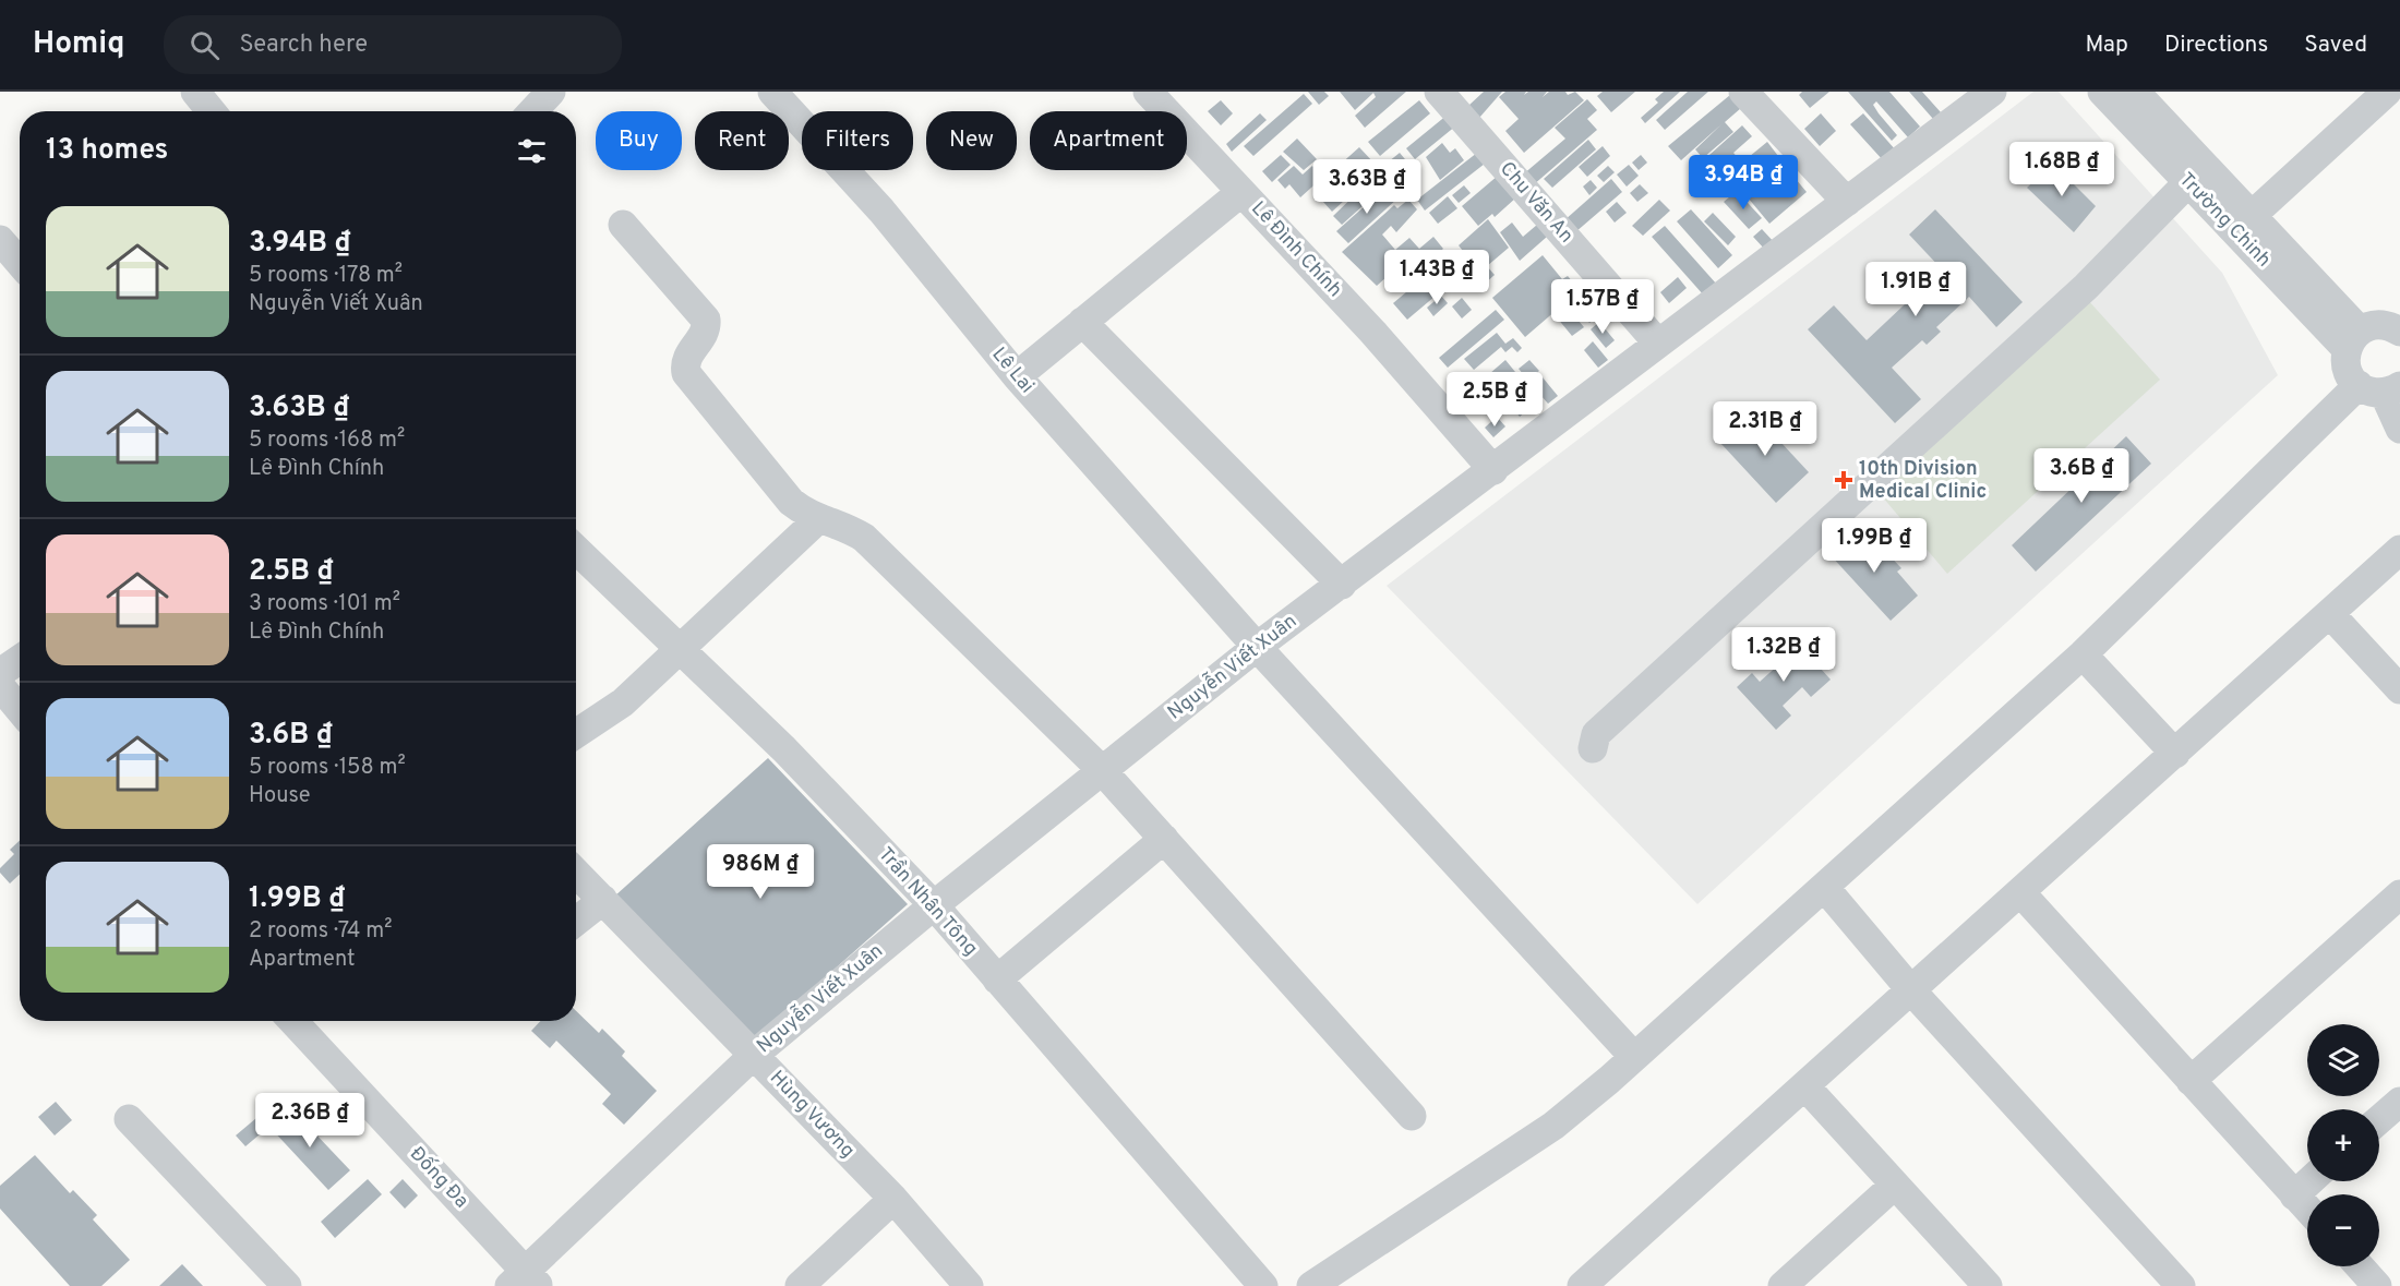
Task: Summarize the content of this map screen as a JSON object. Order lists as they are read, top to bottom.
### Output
{
  "streets": {
    "street": [
      "Chu Văn An",
      "Trường Chinh",
      "Lê Đình Chính",
      "Lê Lai",
      "Nguyễn Viết Xuân",
      "Trần Nhân Tông",
      "Hùng Vương",
      "Đống Đa"
    ]
  },
  "crossings": [
    ["Chu Văn An", "Nguyễn Viết Xuân"],
    ["Lê Đình Chính", "Nguyễn Viết Xuân"],
    ["Lê Lai", "Nguyễn Viết Xuân"],
    ["Nguyễn Viết Xuân", "Trần Nhân Tông"],
    ["Nguyễn Viết Xuân", "Hùng Vương"],
    ["Nguyễn Viết Xuân", "Đống Đa"]
  ],
  "places": {
    "health": ["10th Division Medical Clinic"]
  },
  "page": {
    "header": "Homiq",
    "search": "Search here",
    "nav": ["Map", "Directions", "Saved"],
    "chip": [
      "Buy",
      "Rent",
      "Filters",
      "New",
      "Apartment"
    ],
    "heading": "13 homes",
    "price": [
      "1.68B ₫",
      "3.94B ₫",
      "3.63B ₫",
      "1.43B ₫",
      "1.91B ₫",
      "1.57B ₫",
      "2.5B ₫",
      "2.31B ₫",
      "3.6B ₫",
      "1.99B ₫",
      "1.32B ₫",
      "986M ₫",
      "2.36B ₫"
    ],
    "list": [
      {
        "name": "3.94B ₫",
        "note": "5 rooms · 178 m² · Nguyễn Viết Xuân"
      },
      {
        "name": "3.63B ₫",
        "note": "5 rooms · 168 m² · Lê Đình Chính"
      },
      {
        "name": "2.5B ₫",
        "note": "3 rooms · 101 m² · Lê Đình Chính"
      },
      {
        "name": "3.6B ₫",
        "note": "5 rooms · 158 m² · House"
      },
      {
        "name": "1.99B ₫",
        "note": "2 rooms · 74 m² · Apartment"
      }
    ],
    "map_buttons": ["+", "−"]
  }
}
